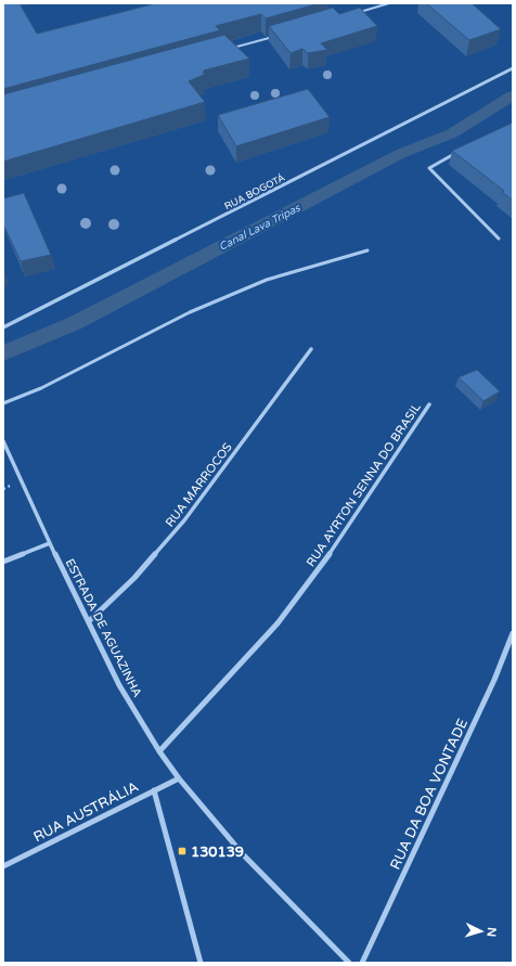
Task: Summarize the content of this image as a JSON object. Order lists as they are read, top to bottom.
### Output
{
  "streets": {
    "street": [
      "RUA BOGOTÁ",
      "RUA MARROCOS",
      "RUA AYRTON SENNA DO BRASIL",
      "ESTRADA DE AGUAZINHA",
      "RUA DA BOA VONTADE",
      "RUA AUSTRÁLIA"
    ]
  },
  "crossings": [
    ["RUA MARROCOS", "ESTRADA DE AGUAZINHA"],
    ["RUA AYRTON SENNA DO BRASIL", "ESTRADA DE AGUAZINHA"],
    ["ESTRADA DE AGUAZINHA", "RUA AUSTRÁLIA"]
  ],
  "water": ["Canal Lava Tripas"],
  "places": {
    "transit": ["130139"]
  },
  "north": "right"
}
